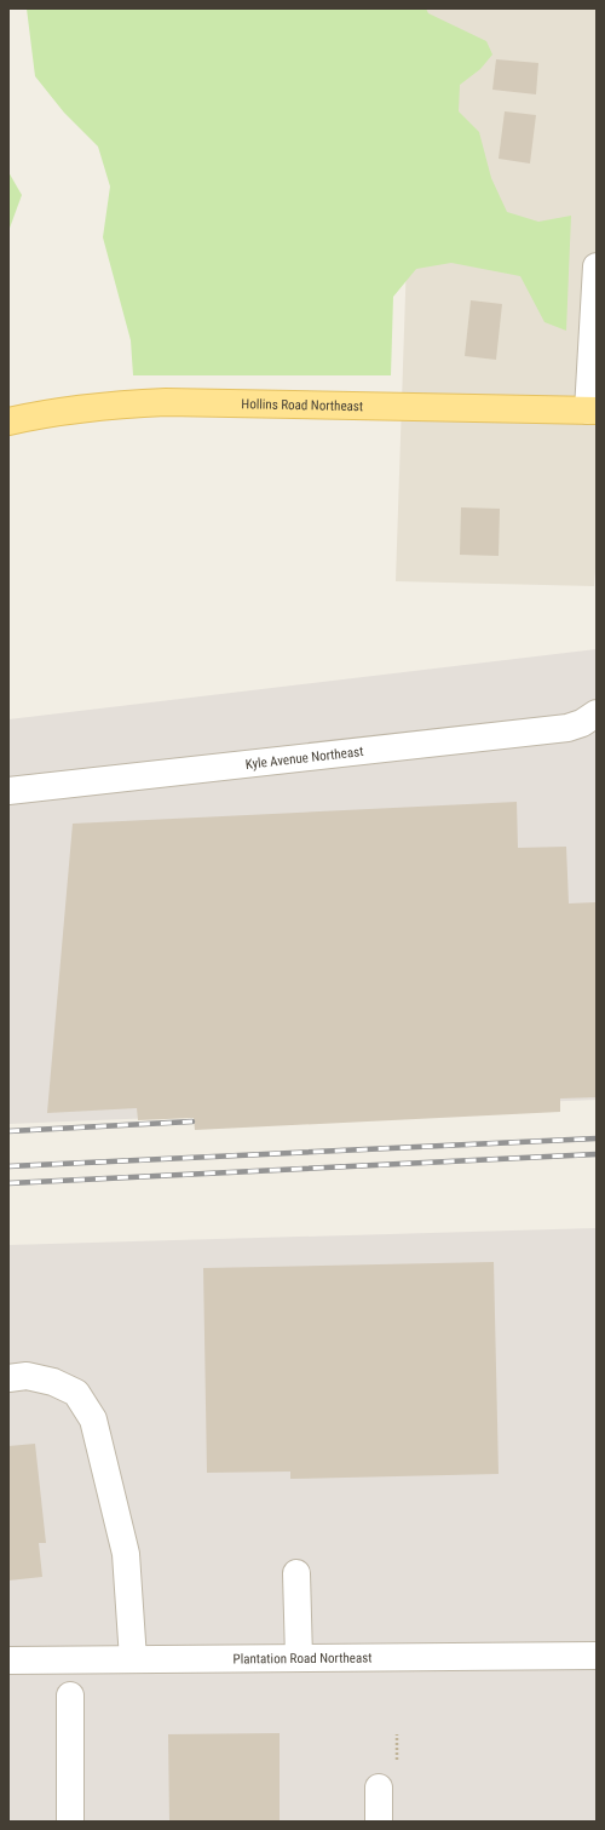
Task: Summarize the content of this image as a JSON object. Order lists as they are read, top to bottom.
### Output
{
  "streets": {
    "main road": ["Hollins Road Northeast"],
    "street": ["Kyle Avenue Northeast", "Plantation Road Northeast"]
  }
}
